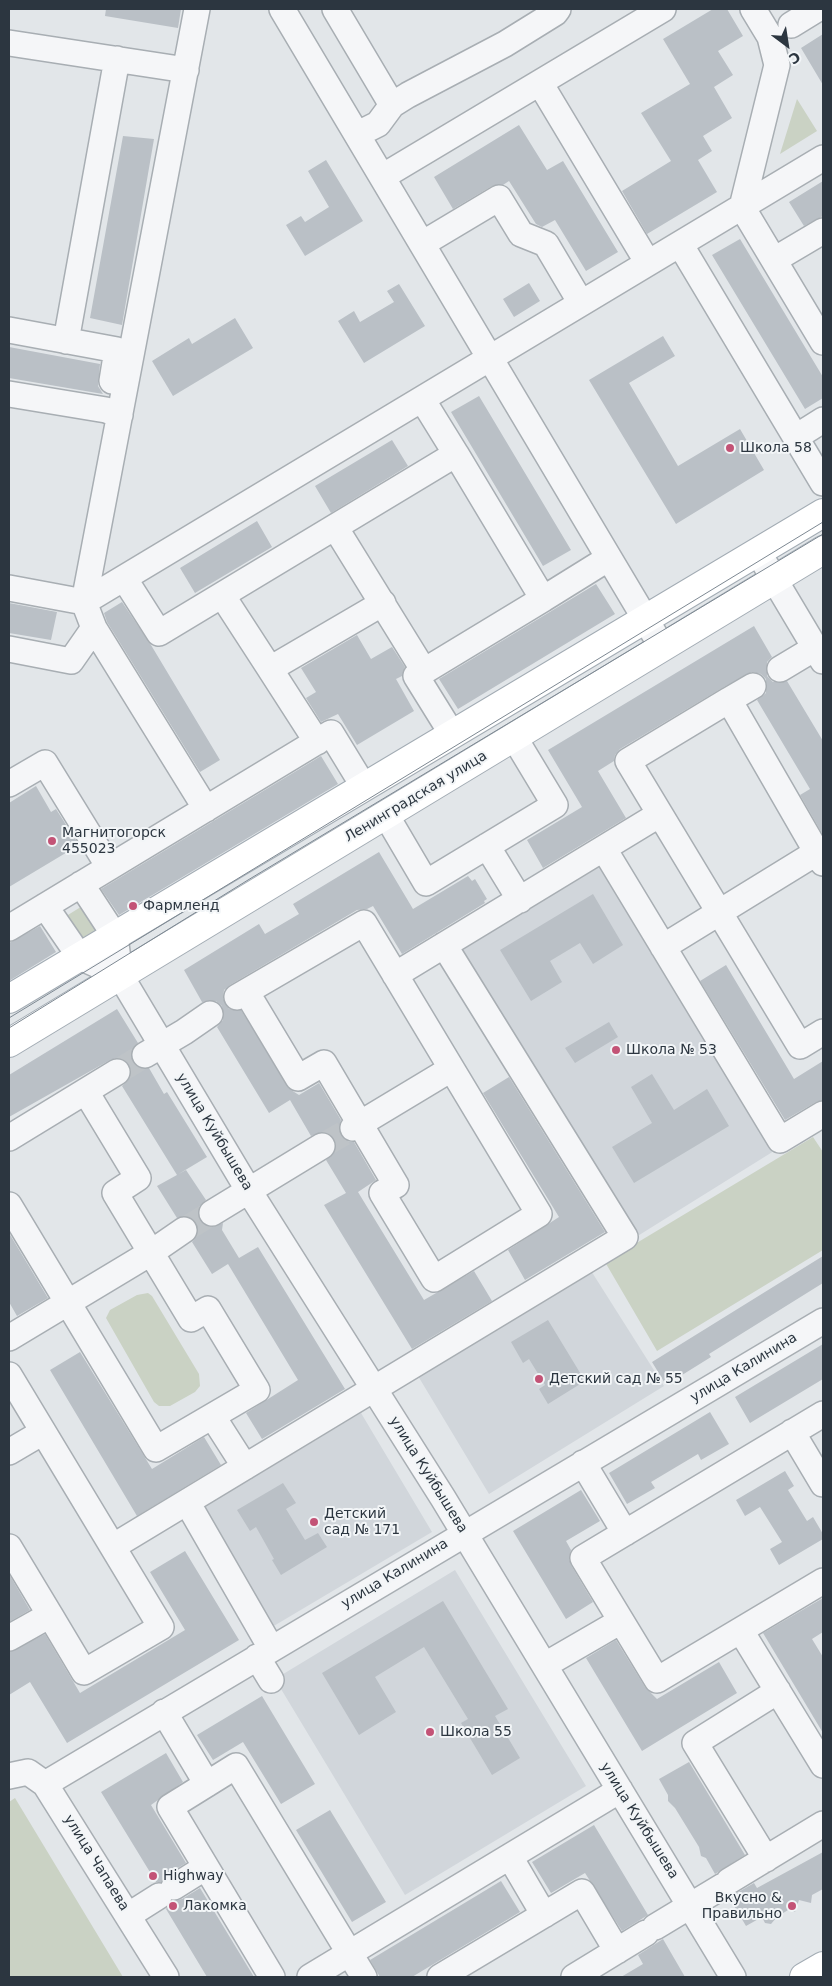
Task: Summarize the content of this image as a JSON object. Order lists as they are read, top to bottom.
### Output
{
  "streets": {
    "main road": ["Ленинградская улица"],
    "street": ["улица Куйбышева", "улица Калинина", "улица Чапаева"]
  },
  "crossings": [
    ["Ленинградская улица", "улица Куйбышева"],
    ["улица Куйбышева", "улица Калинина"],
    ["улица Калинина", "улица Чапаева"]
  ],
  "places": [
    "Школа 58",
    "Магнитогорск 455023",
    "Фармленд",
    "Школа № 53",
    "Детский сад № 55",
    "Детский сад № 171",
    "Школа 55",
    "Highway",
    "Лакомка",
    "Вкусно & Правильно"
  ],
  "north": "bottom right"
}
